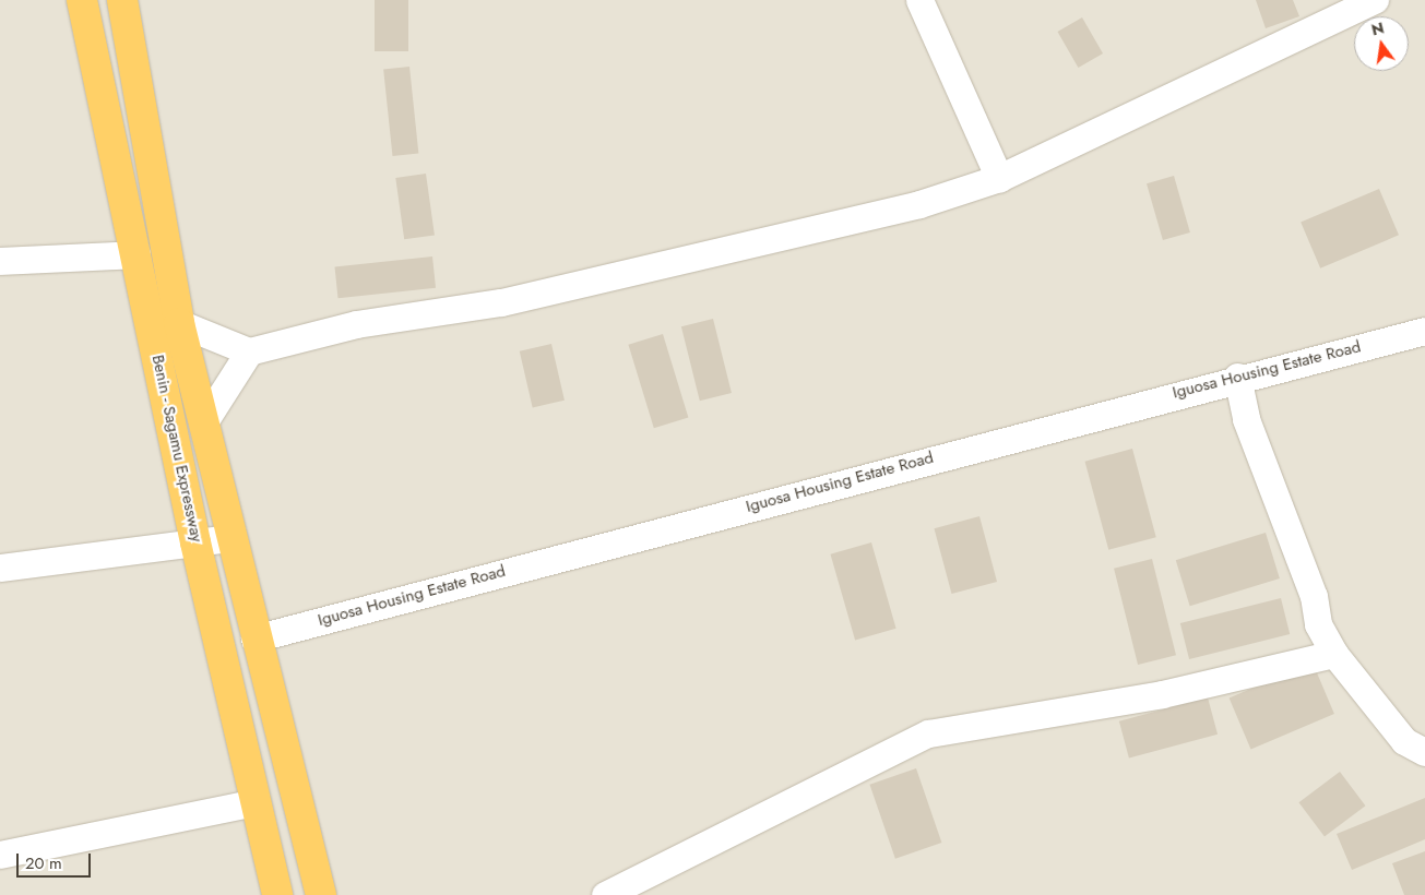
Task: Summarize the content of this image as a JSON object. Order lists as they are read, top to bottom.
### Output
{
  "streets": {
    "highway": ["Benin - Sagamu Expressway"],
    "street": ["Iguosa Housing Estate Road"]
  },
  "scale_bar": "20 m",
  "north": "top"
}
